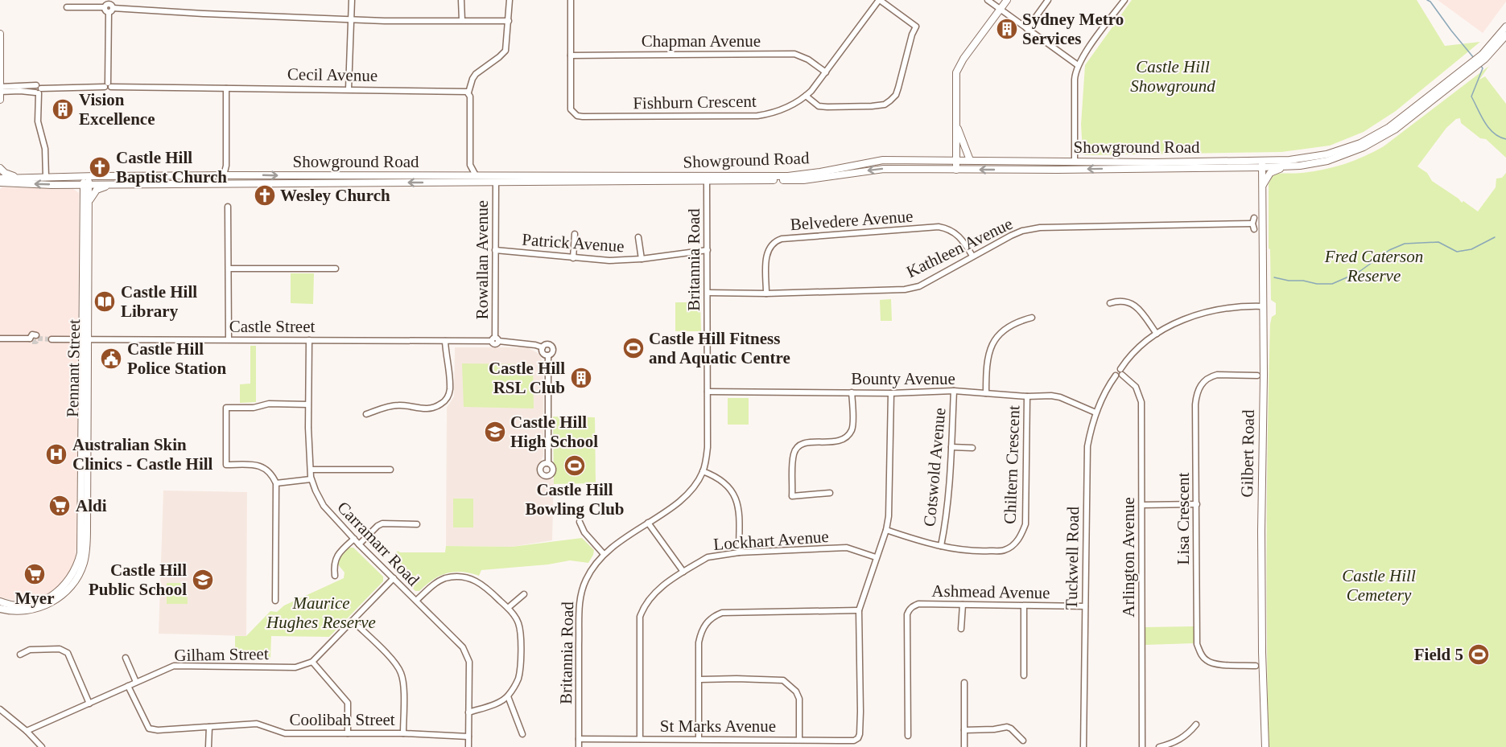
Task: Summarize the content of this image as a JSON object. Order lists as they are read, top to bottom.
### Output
{
  "streets": {
    "main road": ["Showground Road", "Pennant Street", "Gilbert Road"],
    "street": [
      "Chapman Avenue",
      "Cecil Avenue",
      "Fishburn Crescent",
      "Belvedere Avenue",
      "Patrick Avenue",
      "Kathleen Avenue",
      "Rowallan Avenue",
      "Britannia Road",
      "Castle Street",
      "Bounty Avenue",
      "Chiltern Crescent",
      "Cotswold Avenue",
      "Lisa Crescent",
      "Lockhart Avenue",
      "Carramarr Road",
      "Arlington Avenue",
      "Tuckwell Road",
      "Ashmead Avenue",
      "Gilham Street",
      "Coolibah Street",
      "St Marks Avenue"
    ]
  },
  "crossings": [
    ["Chapman Avenue", "Fishburn Crescent"],
    ["Showground Road", "Rowallan Avenue"],
    ["Showground Road", "Britannia Road"],
    ["Showground Road", "Pennant Street"],
    ["Showground Road", "Gilbert Road"],
    ["Belvedere Avenue", "Kathleen Avenue"],
    ["Patrick Avenue", "Rowallan Avenue"],
    ["Patrick Avenue", "Britannia Road"],
    ["Kathleen Avenue", "Britannia Road"],
    ["Rowallan Avenue", "Castle Street"],
    ["Britannia Road", "Bounty Avenue"],
    ["Britannia Road", "St Marks Avenue"],
    ["Castle Street", "Pennant Street"],
    ["Castle Street", "Carramarr Road"],
    ["Bounty Avenue", "Chiltern Crescent"],
    ["Bounty Avenue", "Cotswold Avenue"],
    ["Bounty Avenue", "Tuckwell Road"],
    ["Chiltern Crescent", "Cotswold Avenue"],
    ["Lockhart Avenue", "St Marks Avenue"],
    ["Carramarr Road", "Coolibah Street"],
    ["Arlington Avenue", "Tuckwell Road"],
    ["Tuckwell Road", "Ashmead Avenue"],
    ["Gilham Street", "Coolibah Street"]
  ],
  "parks": [
    "Castle Hill Showground",
    "Fred Caterson Reserve",
    "Castle Hill Cemetery",
    "Maurice Hughes Reserve"
  ],
  "places": {
    "building": ["Sydney Metro Services", "Vision Excellence", "Castle Hill RSL Club"],
    "church": ["Castle Hill Baptist Church", "Wesley Church"],
    "library": ["Castle Hill Library"],
    "sports": ["Castle Hill Fitness and Aquatic Centre", "Castle Hill Bowling Club", "Field 5"],
    "public building": ["Castle Hill Police Station"],
    "school or university": ["Castle Hill High School", "Castle Hill Public School"],
    "hospital": ["Australian Skin Clinics - Castle Hill"],
    "supermarket": ["Aldi", "Myer"]
  }
}
